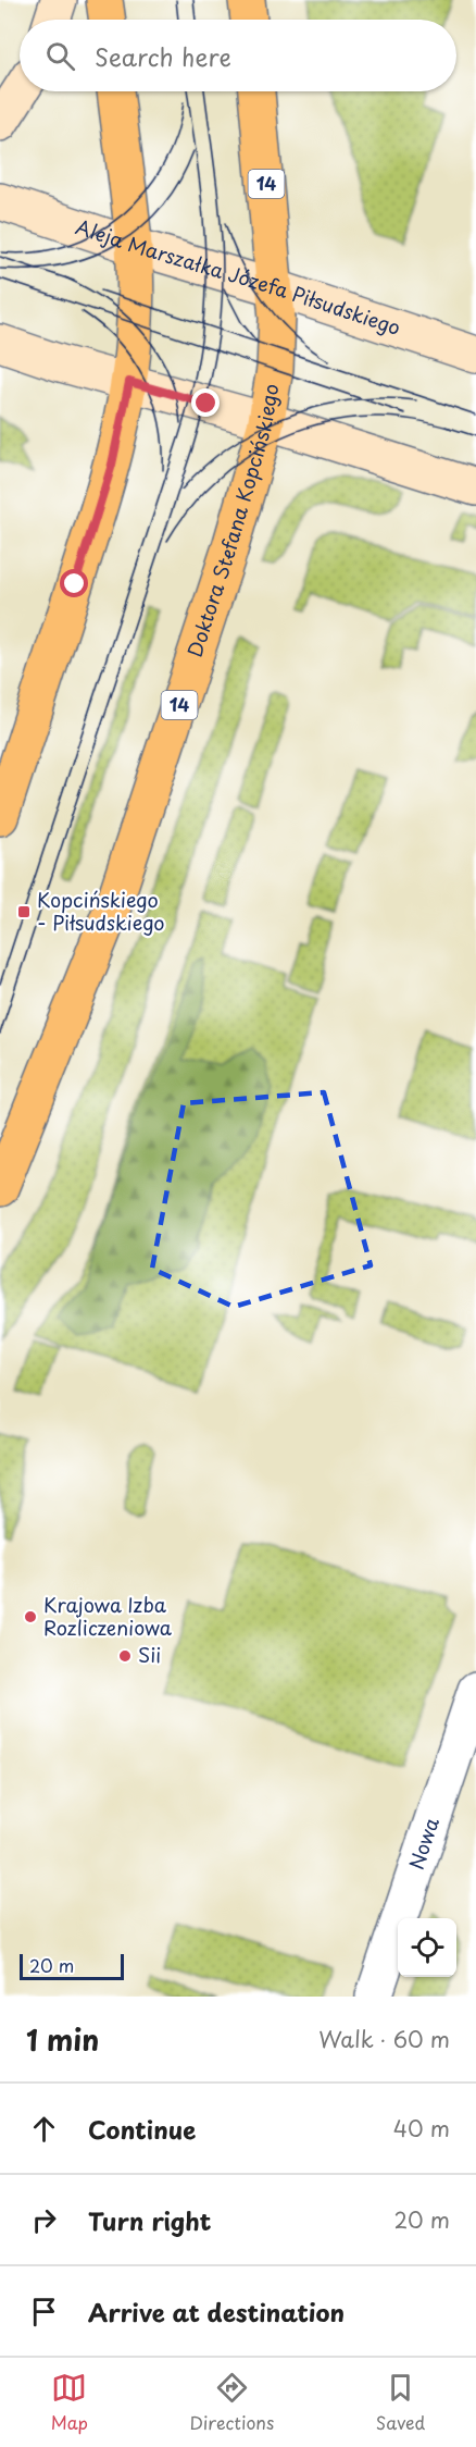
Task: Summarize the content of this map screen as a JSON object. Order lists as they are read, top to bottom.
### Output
{
  "streets": {
    "main road": ["14", "Aleja Marszałka Józefa Piłsudskiego", "Doktora Stefana Kopcińskiego"],
    "street": ["Nowa"]
  },
  "crossings": [
    ["14", "Aleja Marszałka Józefa Piłsudskiego"],
    ["14", "Doktora Stefana Kopcińskiego"],
    ["Aleja Marszałka Józefa Piłsudskiego", "Doktora Stefana Kopcińskiego"]
  ],
  "places": {
    "transit": ["Kopcińskiego - Piłsudskiego"],
    "other": ["Krajowa Izba Rozliczeniowa", "Sii"]
  },
  "scale_bar": "20 m",
  "page": {
    "search": "Search here",
    "scale": "20 m",
    "heading": ["1 min", "Walk · 60 m"],
    "list": [
      ["Continue", "40 m"],
      ["Turn right", "20 m"],
      "Arrive at destination"
    ],
    "nav": ["Map", "Directions", "Saved"]
  }
}
